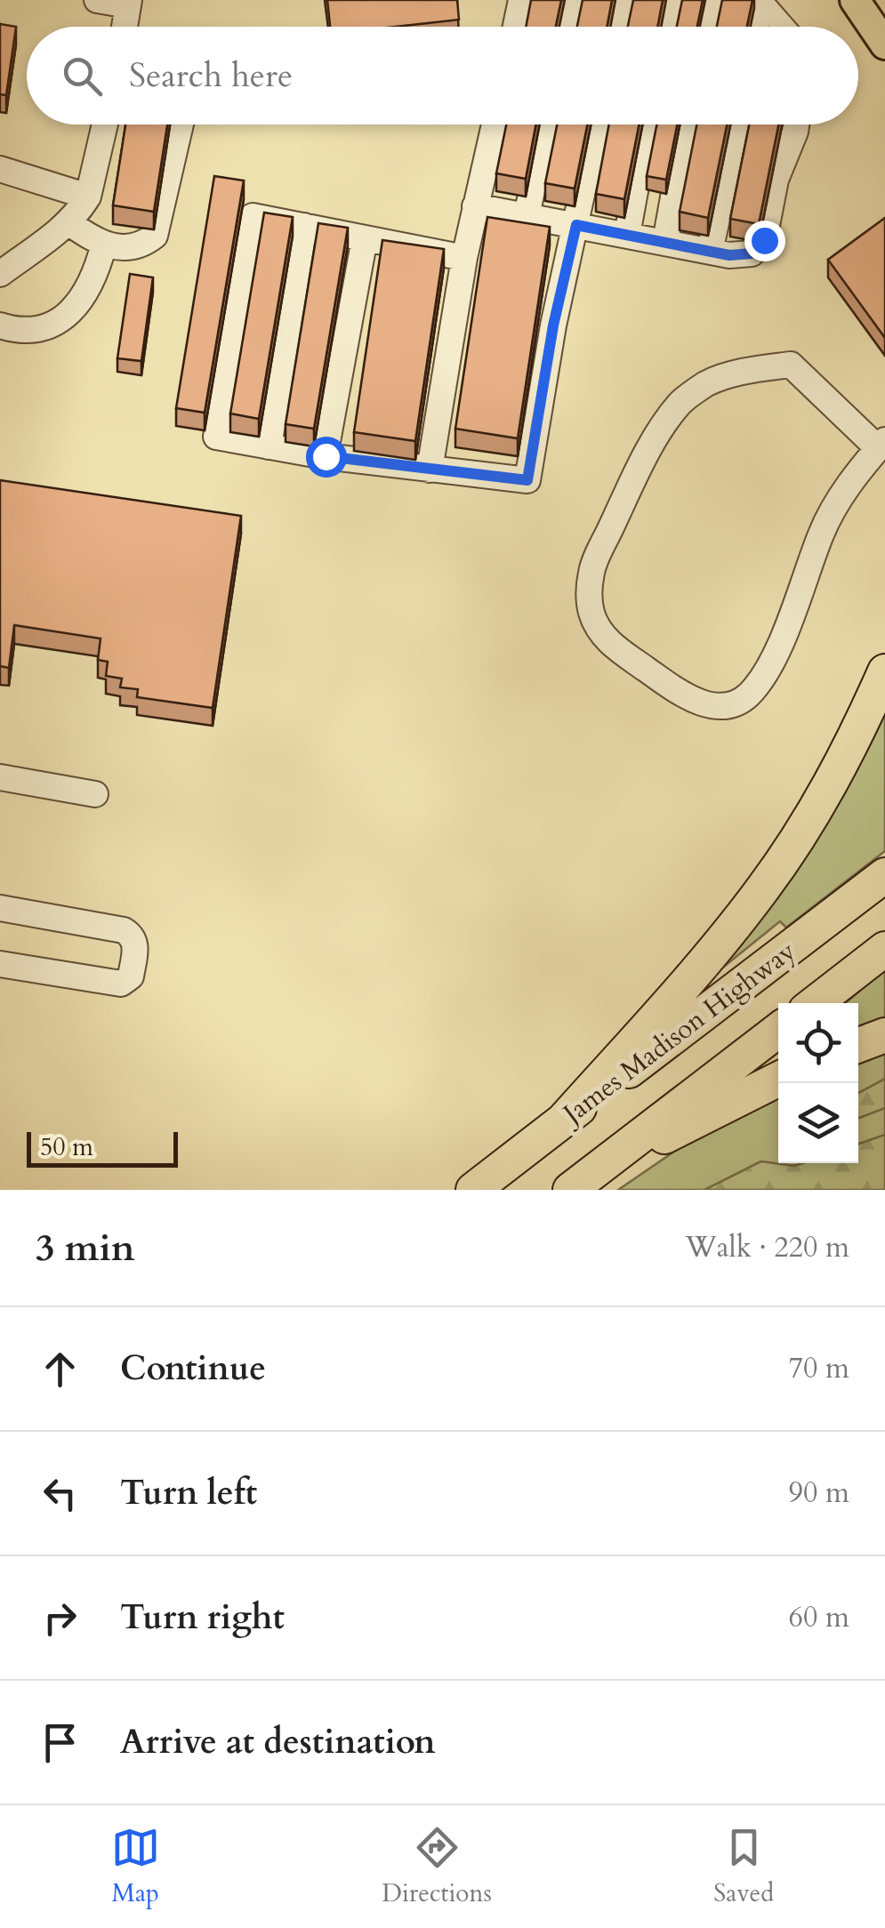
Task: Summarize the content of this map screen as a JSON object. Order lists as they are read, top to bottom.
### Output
{
  "streets": {
    "highway": ["James Madison Highway"]
  },
  "scale_bar": "50 m",
  "page": {
    "search": "Search here",
    "scale": "50 m",
    "heading": ["3 min", "Walk · 220 m"],
    "list": [
      ["Continue", "70 m"],
      ["Turn left", "90 m"],
      ["Turn right", "60 m"],
      "Arrive at destination"
    ],
    "nav": ["Map", "Directions", "Saved"]
  }
}
